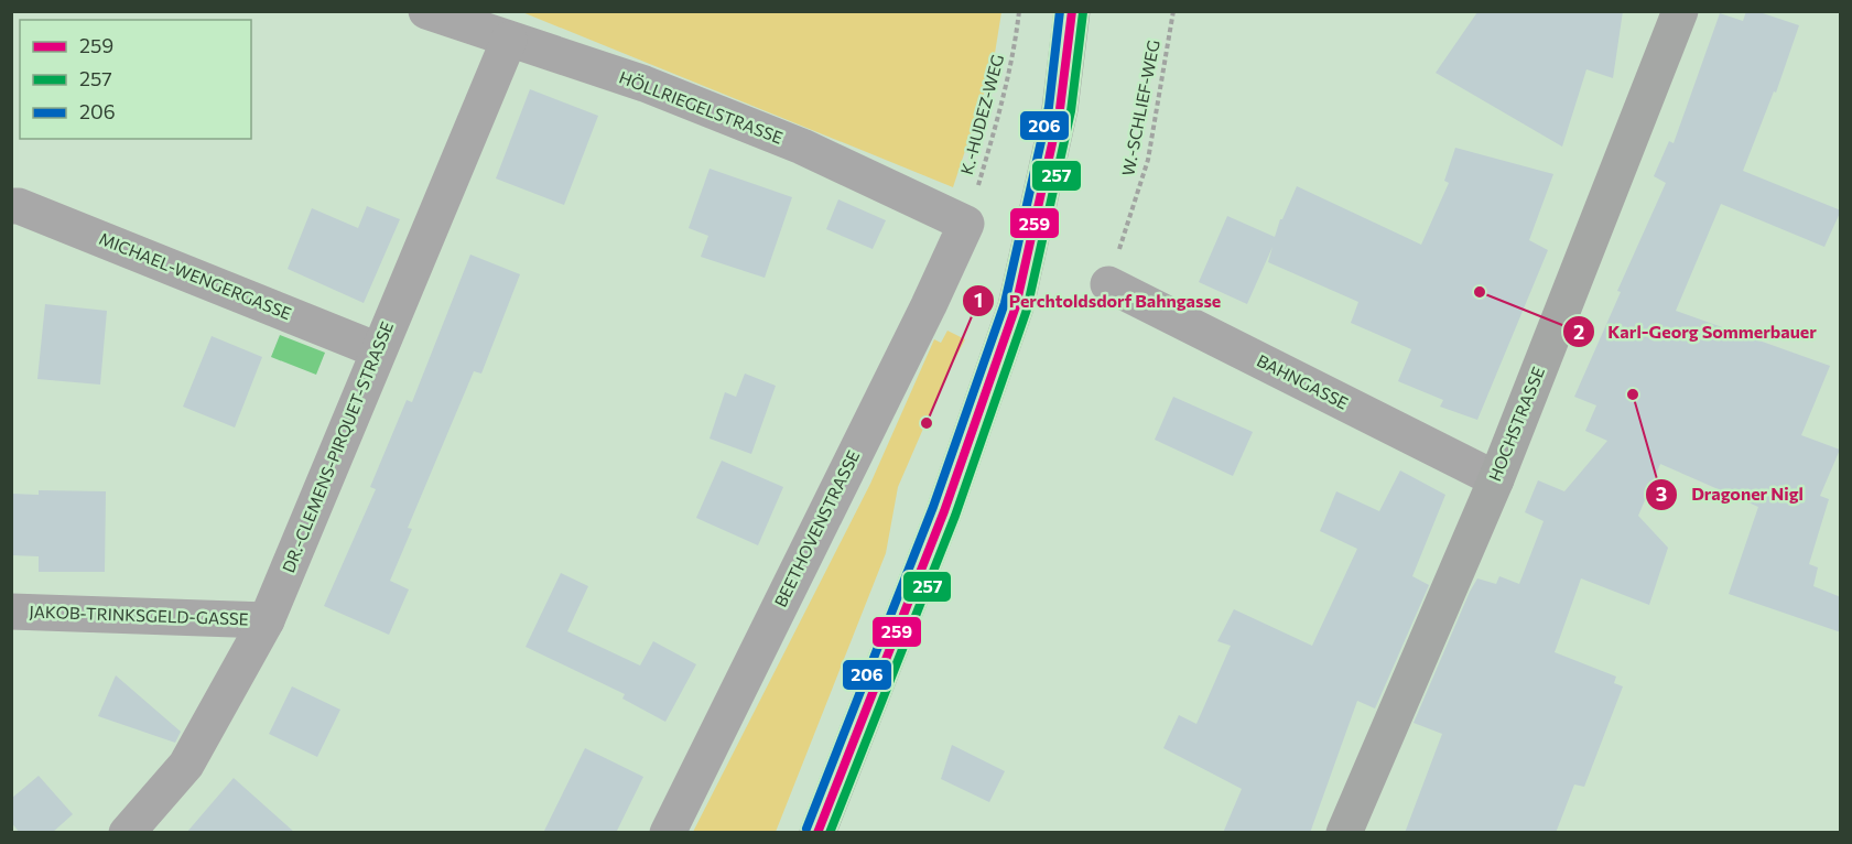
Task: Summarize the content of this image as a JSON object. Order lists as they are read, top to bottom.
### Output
{
  "streets": {
    "main road": ["HOCHSTRASSE"],
    "street": [
      "HÖLLRIEGELSTRASSE",
      "MICHAEL-WENGERGASSE",
      "BAHNGASSE",
      "DR.-CLEMENS-PIRQUET-STRASSE",
      "BEETHOVENSTRASSE",
      "JAKOB-TRINKSGELD-GASSE"
    ],
    "path": ["W.-SCHLIEF-WEG", "K.-HUDEZ-WEG"]
  },
  "crossings": [
    ["HÖLLRIEGELSTRASSE", "K.-HUDEZ-WEG"],
    ["HÖLLRIEGELSTRASSE", "DR.-CLEMENS-PIRQUET-STRASSE"],
    ["HÖLLRIEGELSTRASSE", "BEETHOVENSTRASSE"],
    ["W.-SCHLIEF-WEG", "BAHNGASSE"],
    ["K.-HUDEZ-WEG", "BEETHOVENSTRASSE"],
    ["MICHAEL-WENGERGASSE", "DR.-CLEMENS-PIRQUET-STRASSE"],
    ["BAHNGASSE", "HOCHSTRASSE"],
    ["DR.-CLEMENS-PIRQUET-STRASSE", "JAKOB-TRINKSGELD-GASSE"]
  ],
  "places": ["Karl-Georg Sommerbauer", "Dragoner Nigl", "Perchtoldsdorf Bahngasse"],
  "lines": ["transit line 259", "transit line 206", "transit line 257"],
  "legend": ["259", "257", "206"]
}
